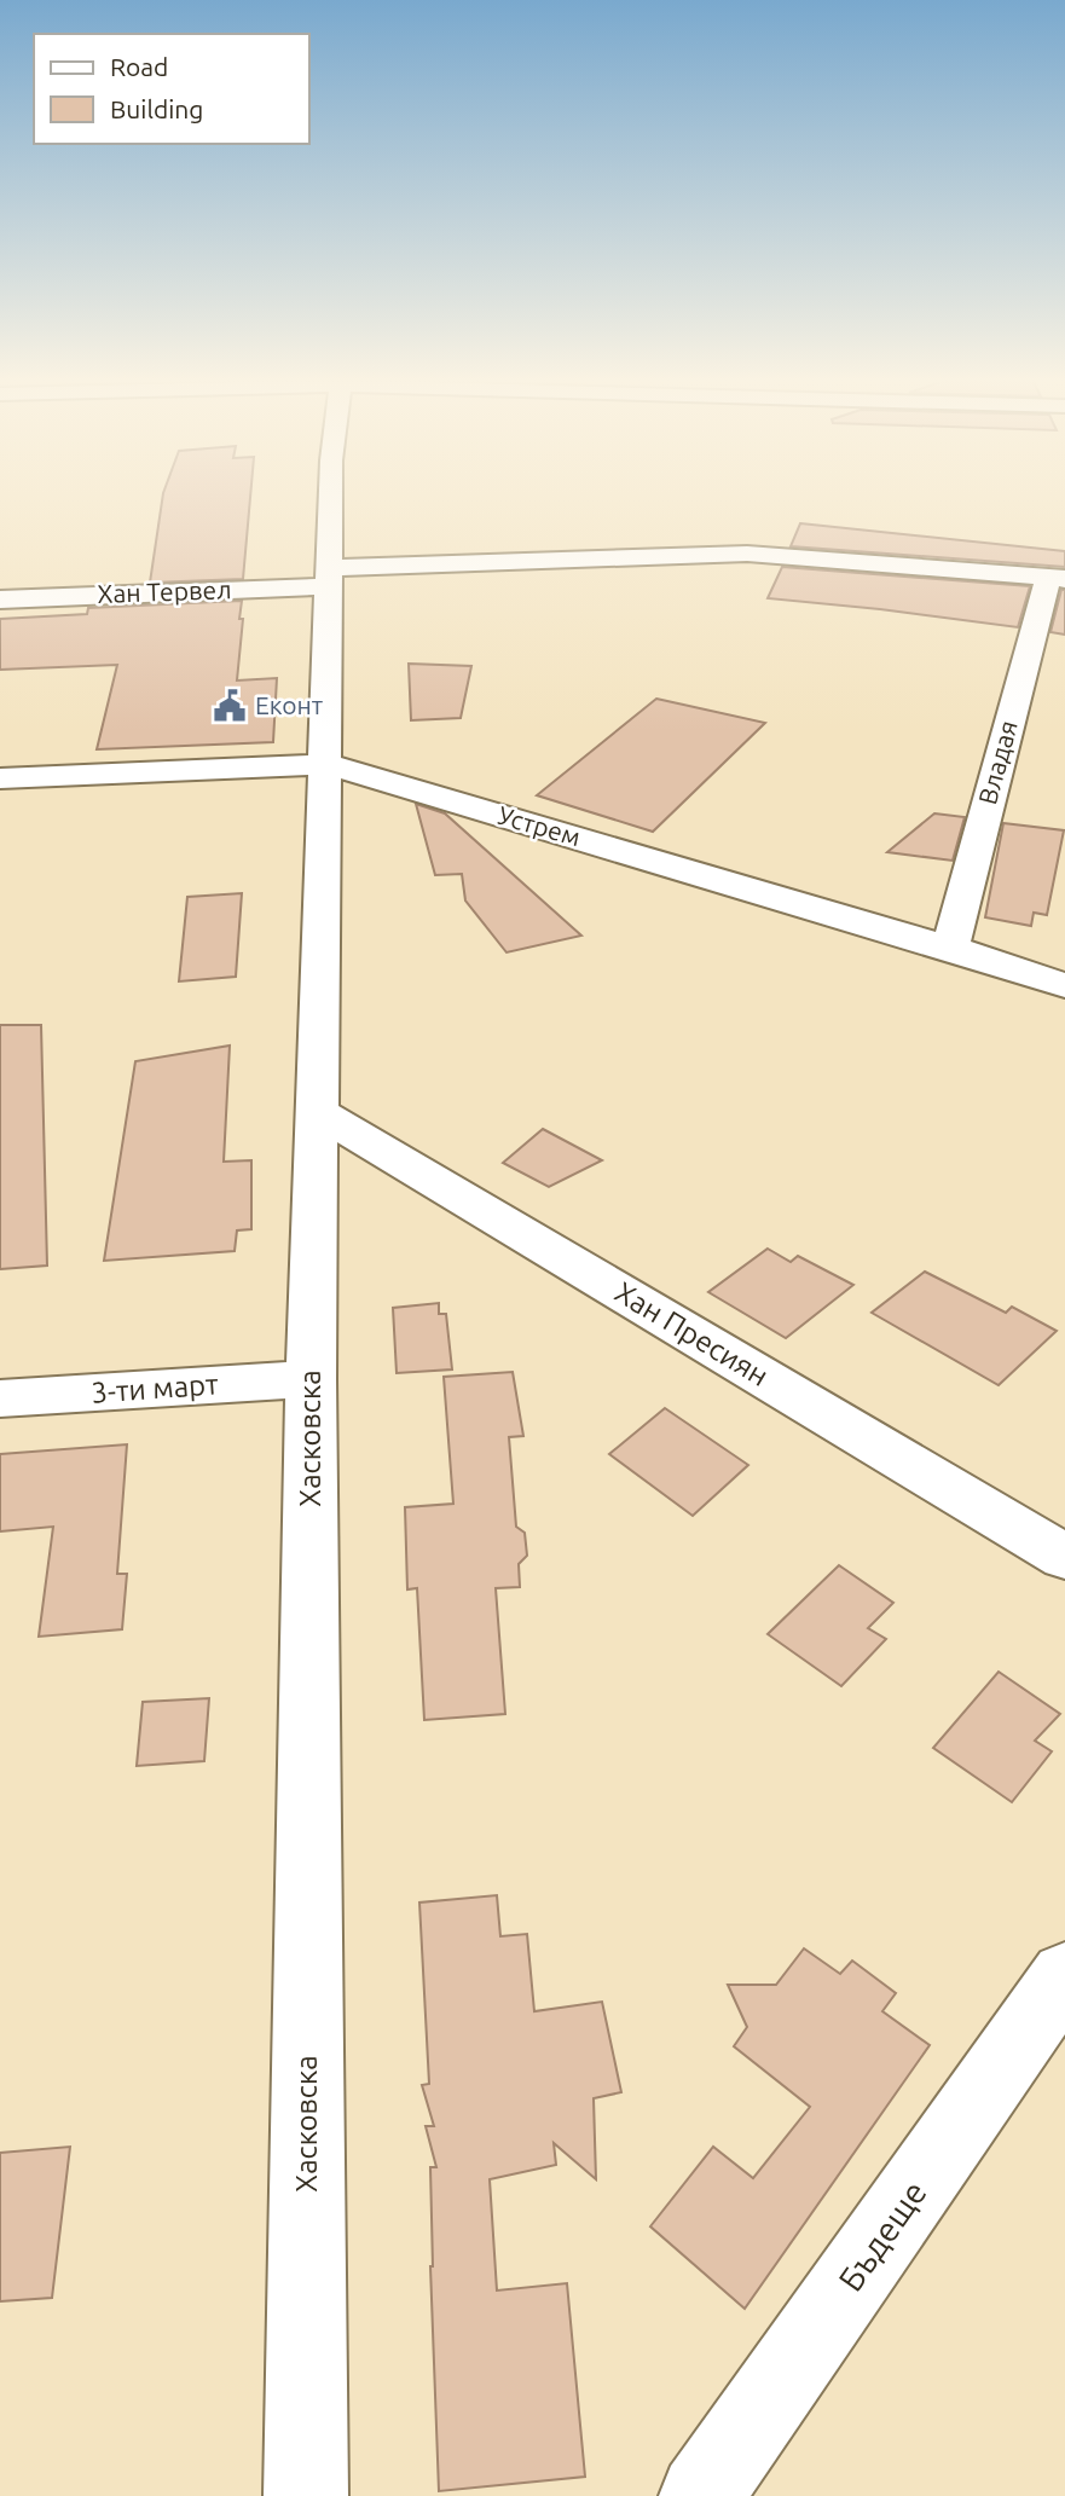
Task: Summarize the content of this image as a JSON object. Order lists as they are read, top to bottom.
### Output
{
  "streets": {
    "street": [
      "Хан Тервел",
      "Владая",
      "Устрем",
      "Хан Пресиян",
      "3-ти март",
      "Хасковска",
      "Бъдеще"
    ]
  },
  "crossings": [
    ["Хан Тервел", "Владая"],
    ["Хан Тервел", "Хасковска"],
    ["Владая", "Устрем"],
    ["Устрем", "Хасковска"],
    ["Хан Пресиян", "Хасковска"],
    ["3-ти март", "Хасковска"]
  ],
  "places": {
    "public building": ["Еконт"]
  },
  "legend": ["Road", "Building"]
}
